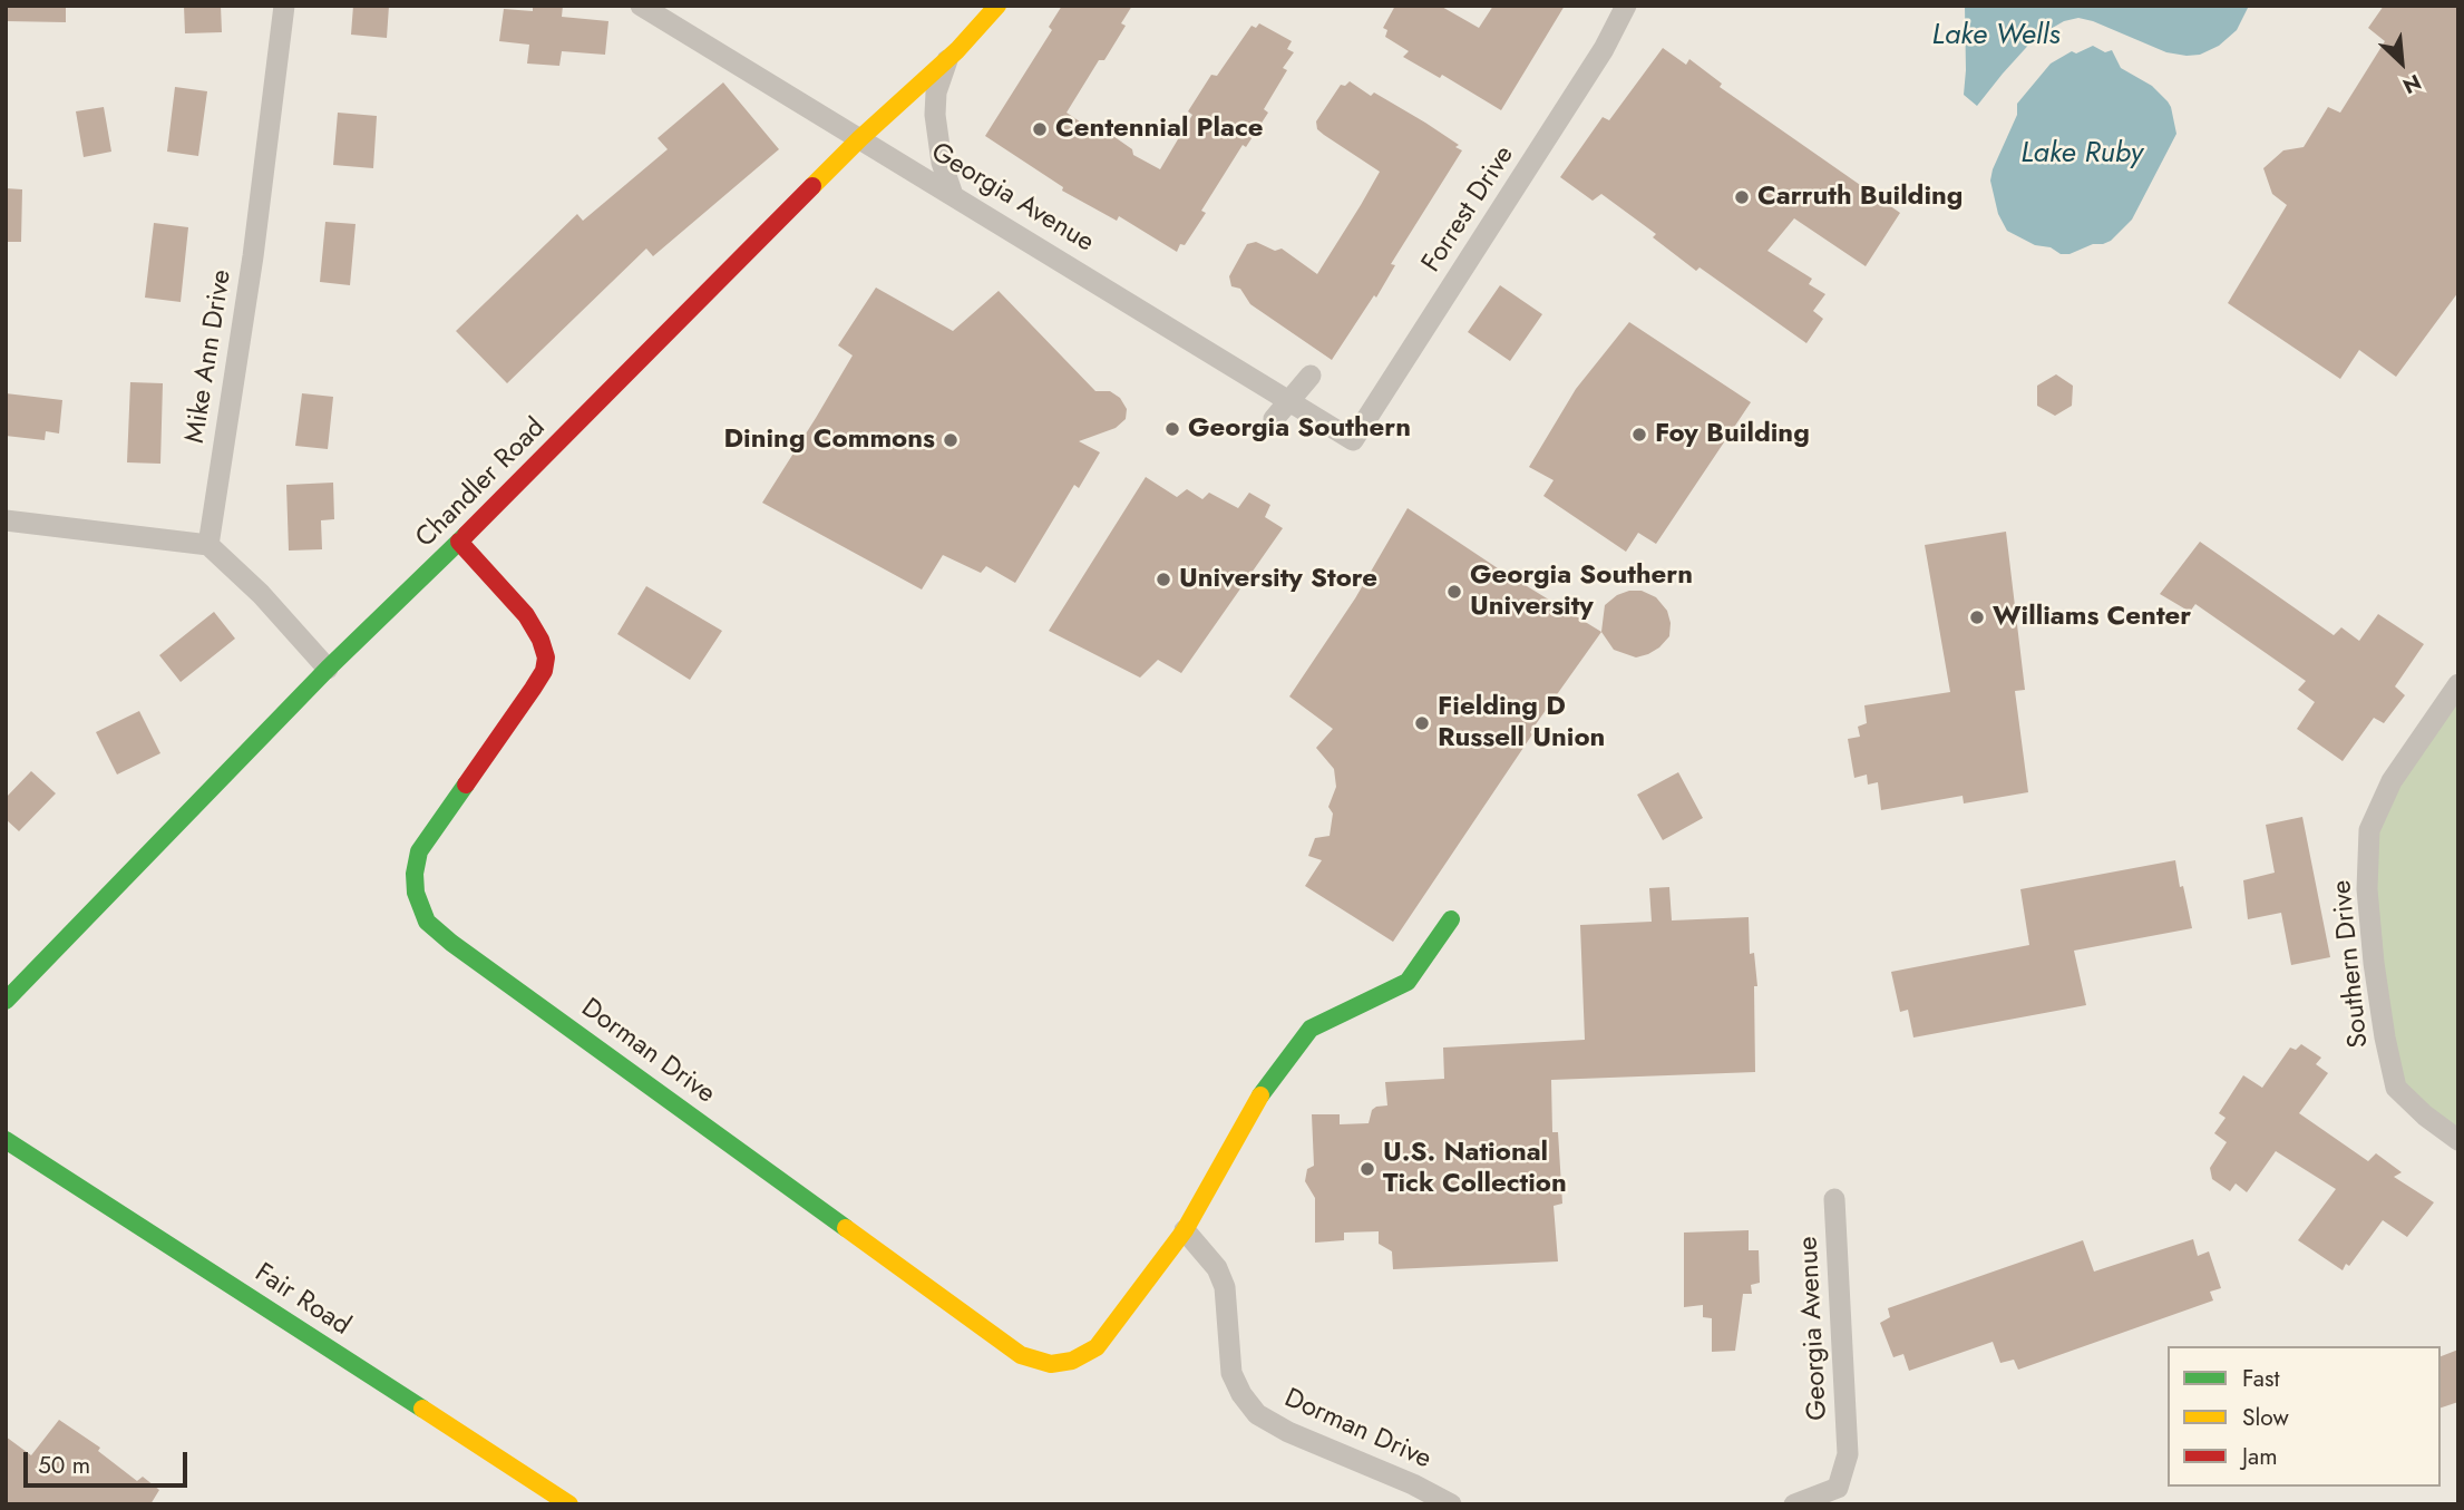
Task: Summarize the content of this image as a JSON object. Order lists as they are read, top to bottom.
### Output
{
  "streets": {
    "street": [
      "Georgia Avenue",
      "Forrest Drive",
      "Mike Ann Drive",
      "Chandler Road",
      "Southern Drive",
      "Dorman Drive",
      "Fair Road"
    ]
  },
  "crossings": [
    ["Georgia Avenue", "Forrest Drive"],
    ["Georgia Avenue", "Chandler Road"],
    ["Chandler Road", "Dorman Drive"]
  ],
  "water": ["Lake Wells", "Lake Ruby"],
  "places": [
    "Centennial Place",
    "Carruth Building",
    "Georgia Southern",
    "Foy Building",
    "Dining Commons",
    "University Store",
    "Georgia Southern University",
    "Williams Center",
    "Fielding D Russell Union",
    "U.S. National Tick Collection"
  ],
  "legend": ["Fast", "Slow", "Jam"],
  "scale_bar": "50 m",
  "north": "bottom right"
}
